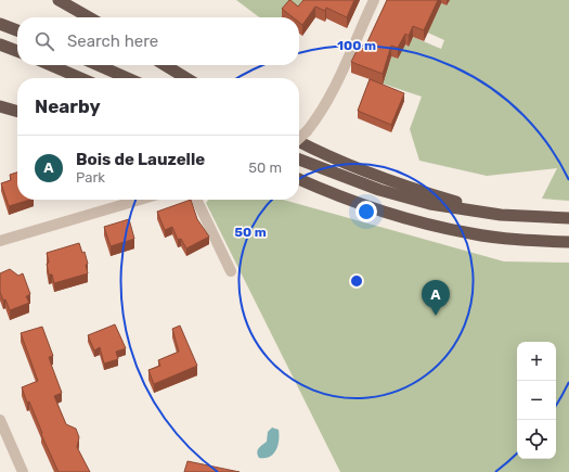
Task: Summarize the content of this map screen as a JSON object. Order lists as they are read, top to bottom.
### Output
{
  "page": {
    "search": "Search here",
    "heading": "Nearby",
    "list": [
      {
        "mark": "A",
        "name": "Bois de Lauzelle",
        "note": "Park",
        "value": "50 m"
      }
    ],
    "pins": "A",
    "map_buttons": ["+", "−"]
  },
  "rings": ["100 m", "50 m"]
}
